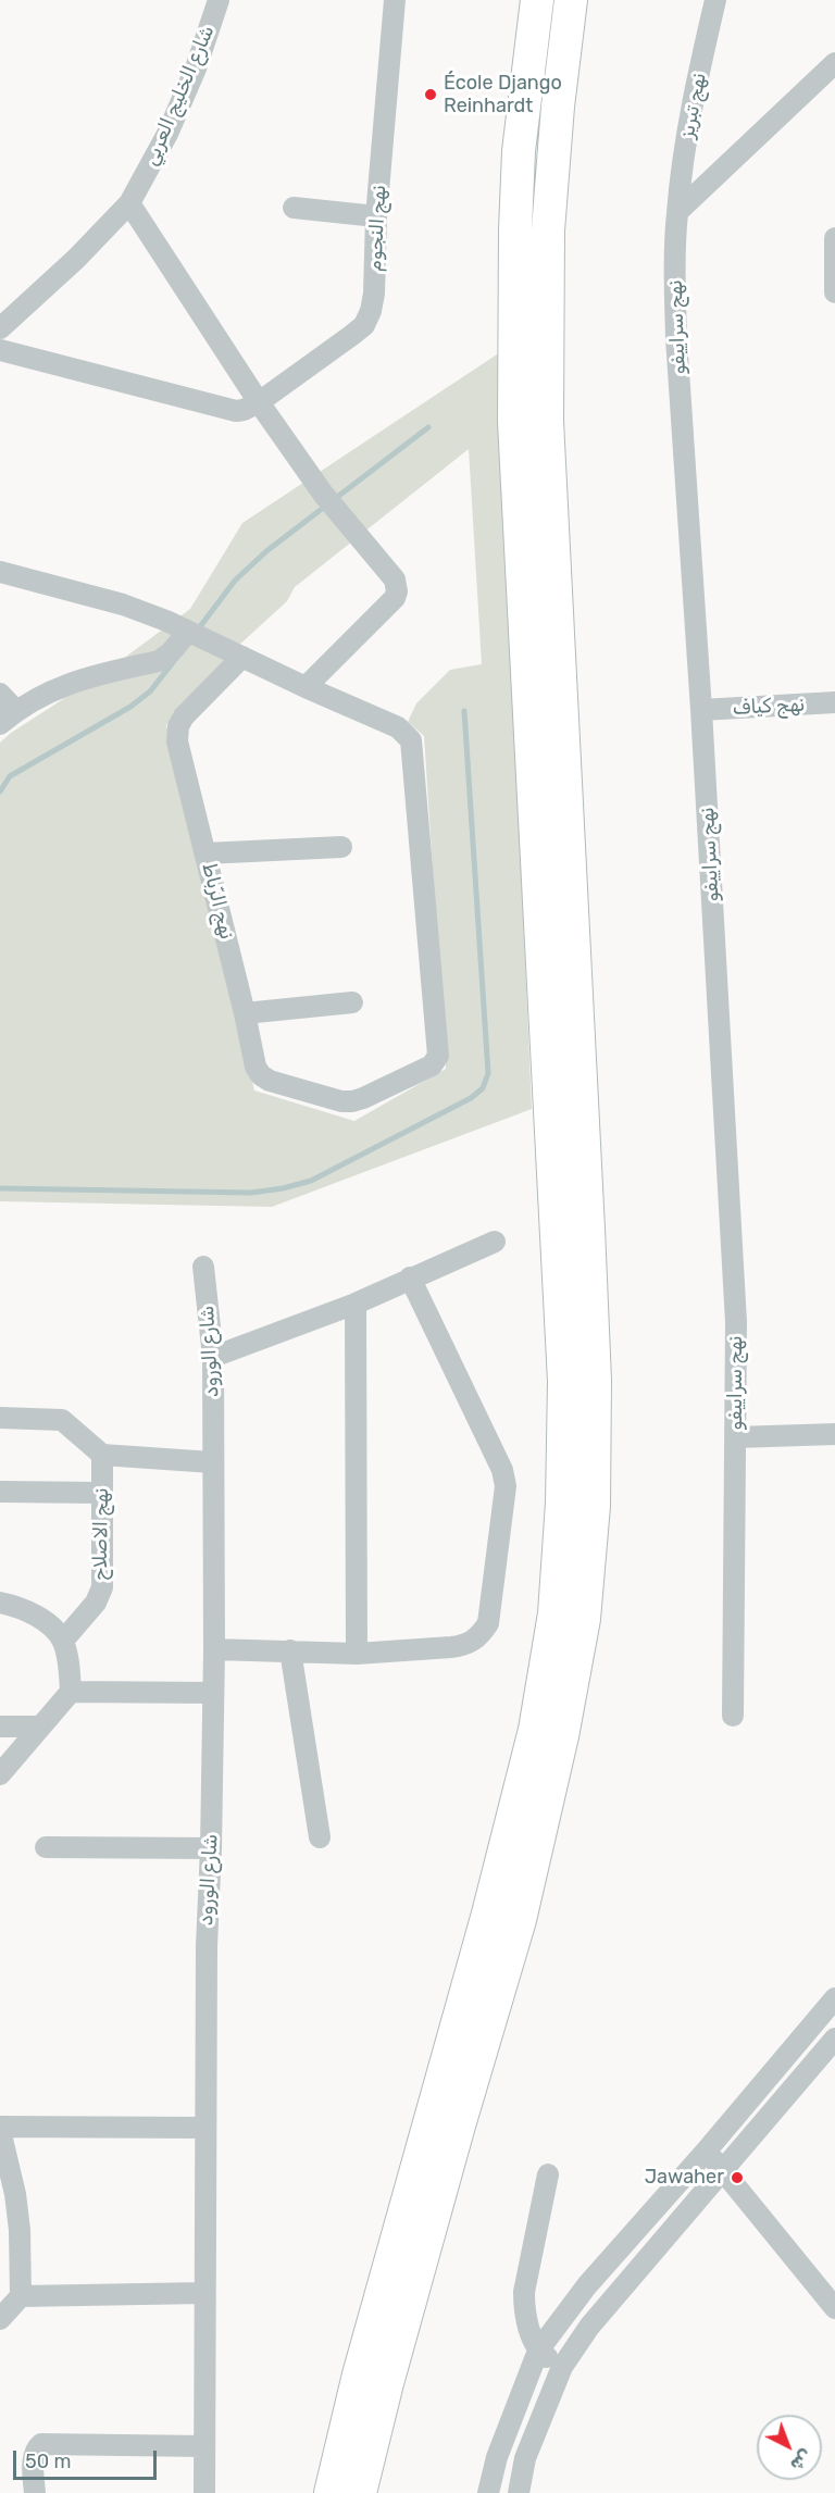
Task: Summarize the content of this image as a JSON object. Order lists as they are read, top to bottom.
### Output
{
  "streets": {
    "street": [
      "شارع الخليج العربي",
      "نهج تبريز",
      "نهج النجوم",
      "نهج سراييفو",
      "نهج كياف",
      "نهج الرّباط",
      "شارع الورود",
      "نهج الاصلاح"
    ]
  },
  "crossings": [
    ["نهج تبريز", "نهج سراييفو"],
    ["نهج سراييفو", "نهج كياف"]
  ],
  "places": ["École Django Reinhardt", "Jawaher"],
  "scale_bar": "50 m",
  "north": "bottom right"
}
